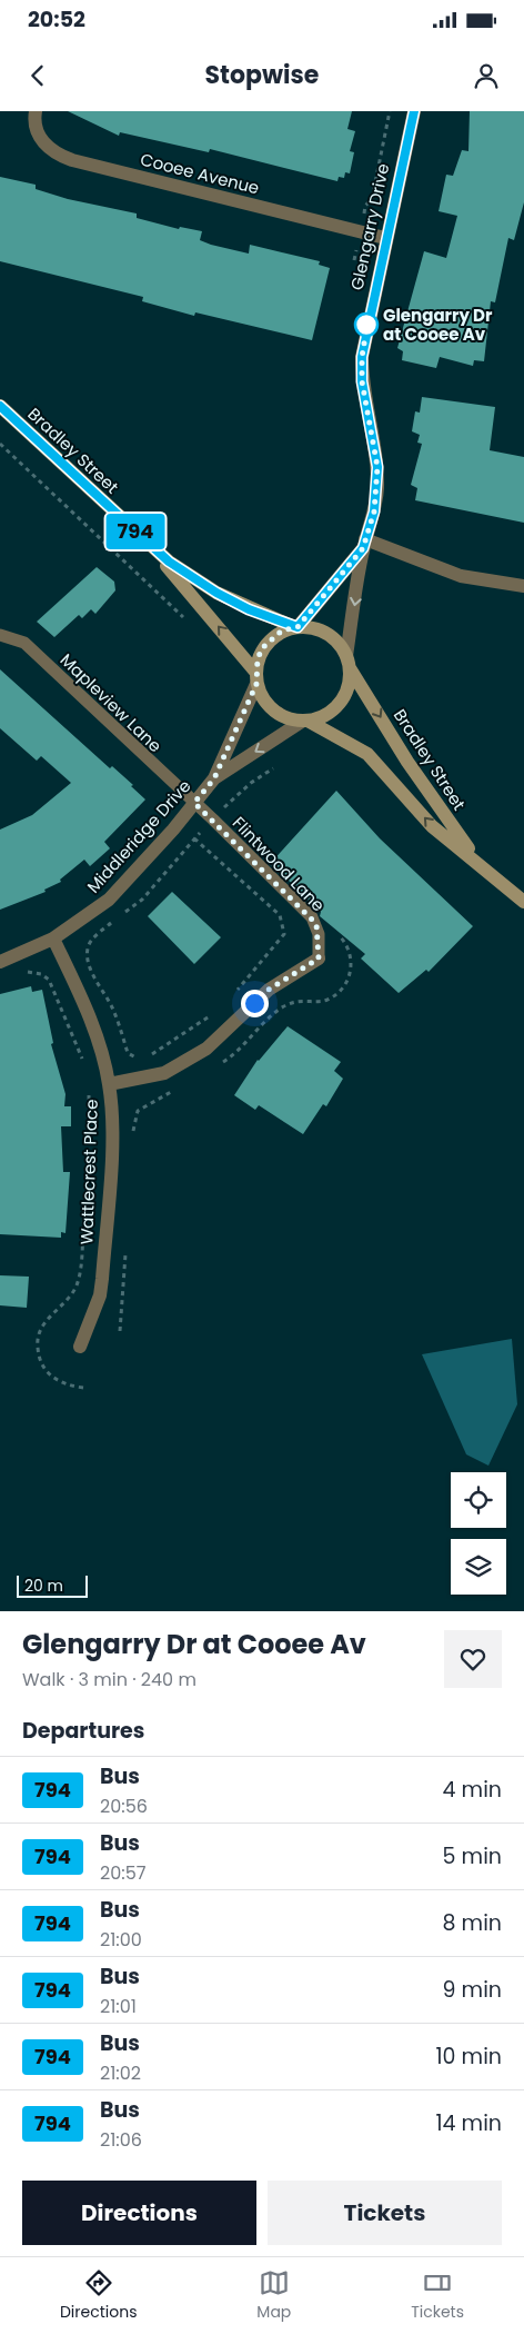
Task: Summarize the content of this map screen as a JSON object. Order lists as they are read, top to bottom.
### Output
{
  "streets": {
    "main road": ["Bradley Street"],
    "street": [
      "Cooee Avenue",
      "Glengarry Drive",
      "Middleridge Drive",
      "Wattlecrest Place"
    ],
    "lane": ["Mapleview Lane", "Flintwood Lane"]
  },
  "crossings": [
    ["Cooee Avenue", "Glengarry Drive"],
    ["Glengarry Drive", "Bradley Street"],
    ["Glengarry Drive", "Middleridge Drive"],
    ["Bradley Street", "Middleridge Drive"],
    ["Mapleview Lane", "Middleridge Drive"],
    ["Mapleview Lane", "Flintwood Lane"],
    ["Middleridge Drive", "Flintwood Lane"],
    ["Middleridge Drive", "Wattlecrest Place"]
  ],
  "places": ["Glengarry Dr at Cooee Av"],
  "lines": ["bus line 794"],
  "scale_bar": "20 m",
  "page": {
    "status": "20:52",
    "header": "Stopwise",
    "on_map": "794",
    "scale": "20 m",
    "heading": [
      ["Glengarry Dr at Cooee Av", "Walk · 3 min · 240 m"],
      "Departures"
    ],
    "list": [
      {
        "mark": "794",
        "name": "Bus",
        "note": "20:56",
        "value": "4 min"
      },
      {
        "mark": "794",
        "name": "Bus",
        "note": "20:57",
        "value": "5 min"
      },
      {
        "mark": "794",
        "name": "Bus",
        "note": "21:00",
        "value": "8 min"
      },
      {
        "mark": "794",
        "name": "Bus",
        "note": "21:01",
        "value": "9 min"
      },
      {
        "mark": "794",
        "name": "Bus",
        "note": "21:02",
        "value": "10 min"
      },
      {
        "mark": "794",
        "name": "Bus",
        "note": "21:06",
        "value": "14 min"
      }
    ],
    "buttons": ["Directions", "Tickets"],
    "tabs": ["Directions", "Map", "Tickets"]
  }
}
